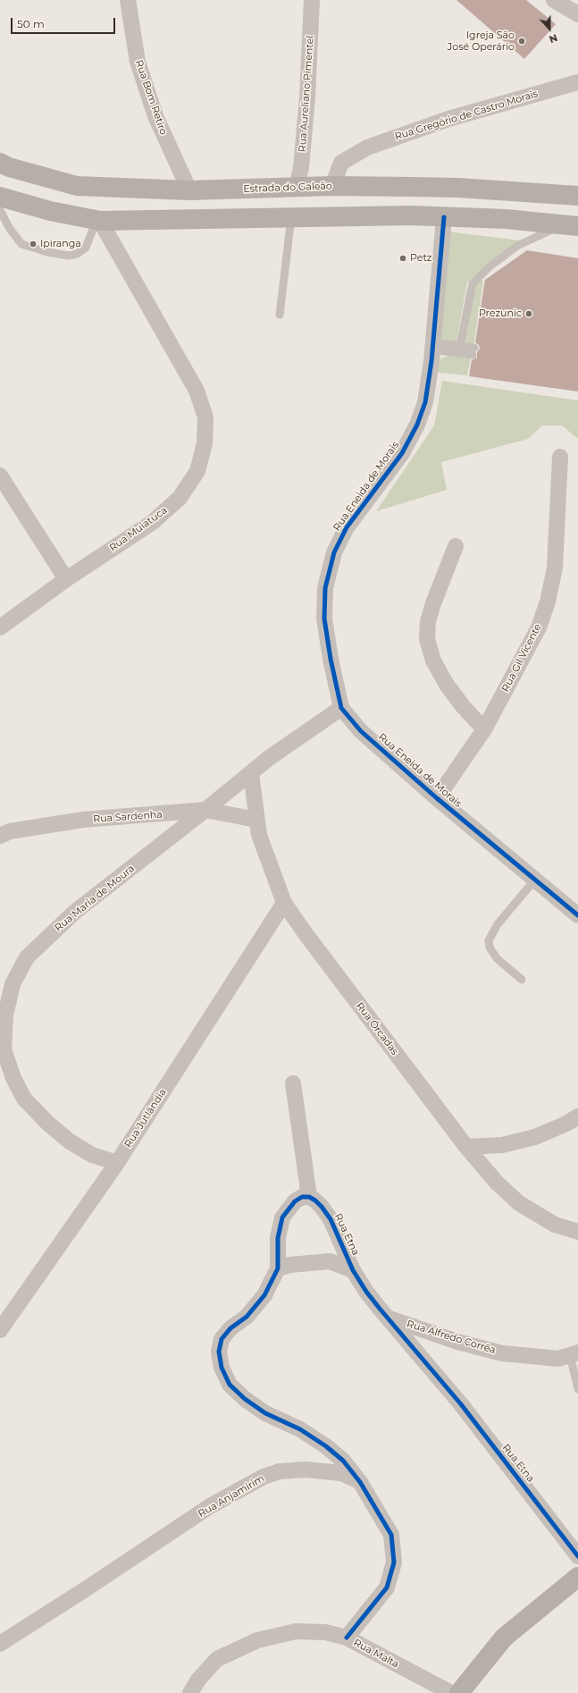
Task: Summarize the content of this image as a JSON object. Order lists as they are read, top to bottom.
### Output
{
  "streets": {
    "main road": ["Estrada do Galeão"],
    "street": [
      "Rua Aureliano Pimentel",
      "Rua Bom Retiro",
      "Rua Gregório de Castro Morais",
      "Rua Eneida de Morais",
      "Rua Muiatuca",
      "Rua Gil Vicente",
      "Rua Sardenha",
      "Rua Maria de Moura",
      "Rua Órcadas",
      "Rua Jutlândia",
      "Rua Etna",
      "Rua Alfredo Corrêa",
      "Rua Anjamirim",
      "Rua Malta"
    ]
  },
  "crossings": [
    ["Rua Aureliano Pimentel", "Estrada do Galeão"],
    ["Rua Bom Retiro", "Estrada do Galeão"],
    ["Rua Gregório de Castro Morais", "Estrada do Galeão"],
    ["Rua Eneida de Morais", "Rua Gil Vicente"],
    ["Rua Eneida de Morais", "Rua Maria de Moura"],
    ["Rua Sardenha", "Rua Maria de Moura"],
    ["Rua Sardenha", "Rua Órcadas"],
    ["Rua Maria de Moura", "Rua Órcadas"],
    ["Rua Maria de Moura", "Rua Jutlândia"],
    ["Rua Órcadas", "Rua Jutlândia"],
    ["Rua Etna", "Rua Alfredo Corrêa"]
  ],
  "places": [
    "Igreja São José Operário",
    "Ipiranga",
    "Petz",
    "Prezunic"
  ],
  "scale_bar": "50 m",
  "north": "bottom"
}
